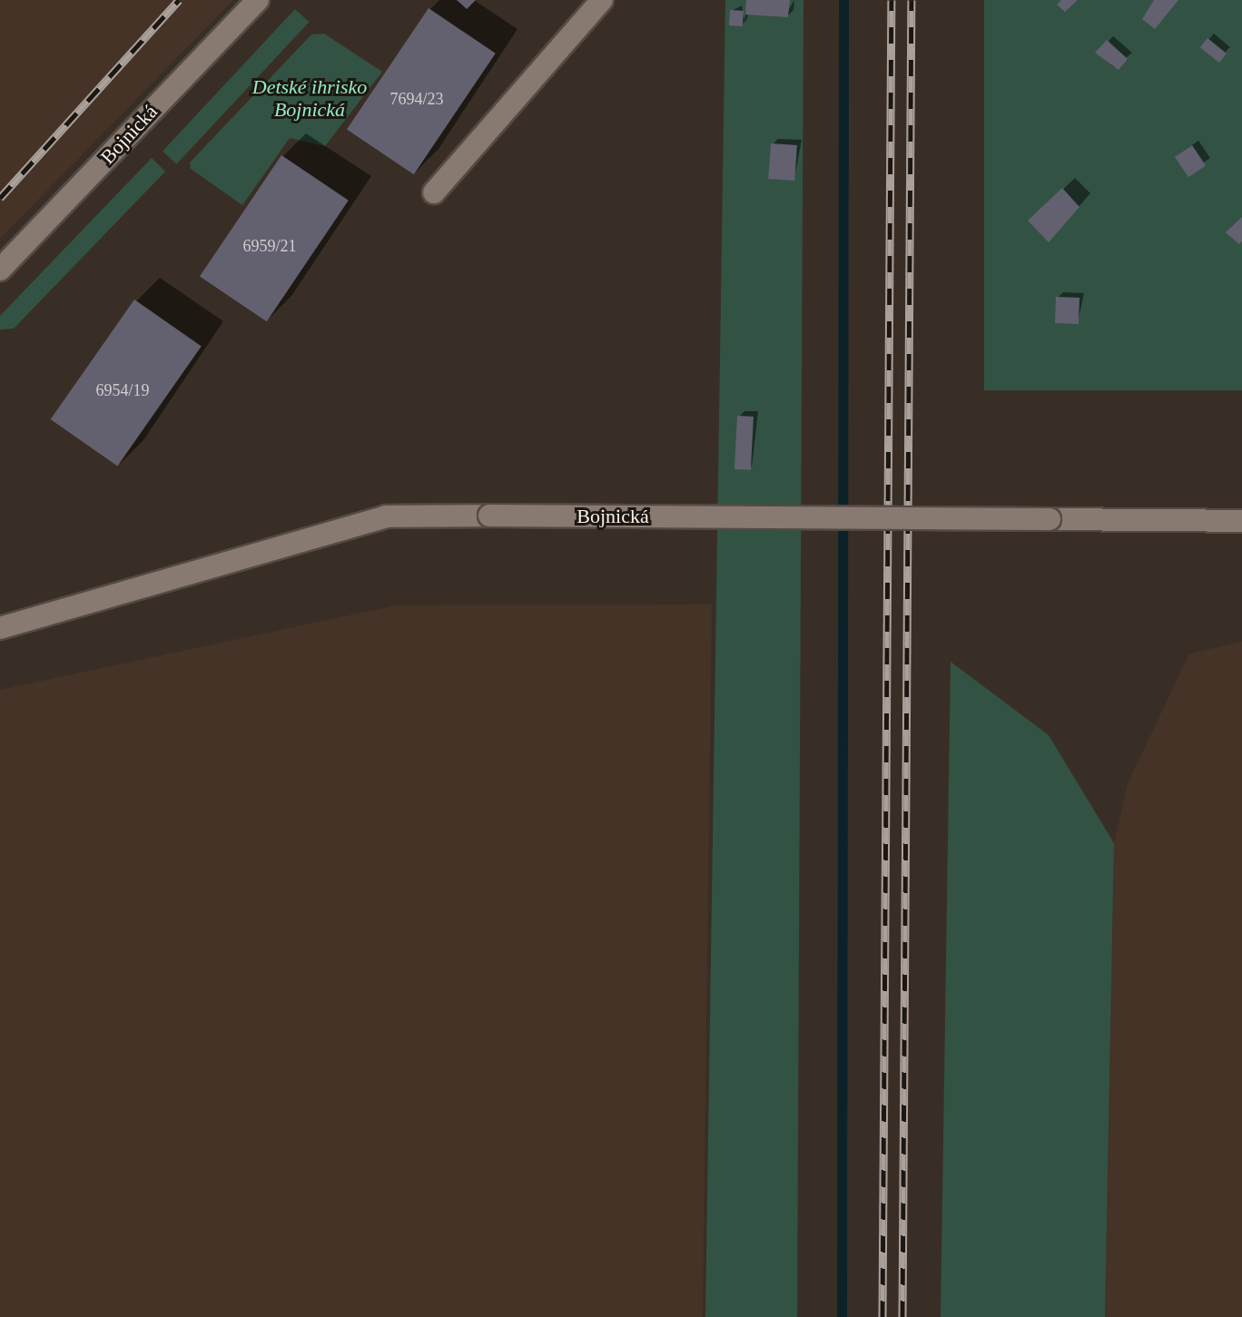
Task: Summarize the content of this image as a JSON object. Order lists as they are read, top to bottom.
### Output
{
  "streets": {
    "street": ["Bojnická"]
  },
  "parks": ["Detské ihrisko Bojnická"],
  "house_numbers": ["7694/23", "6959/21", "6954/19"]
}
